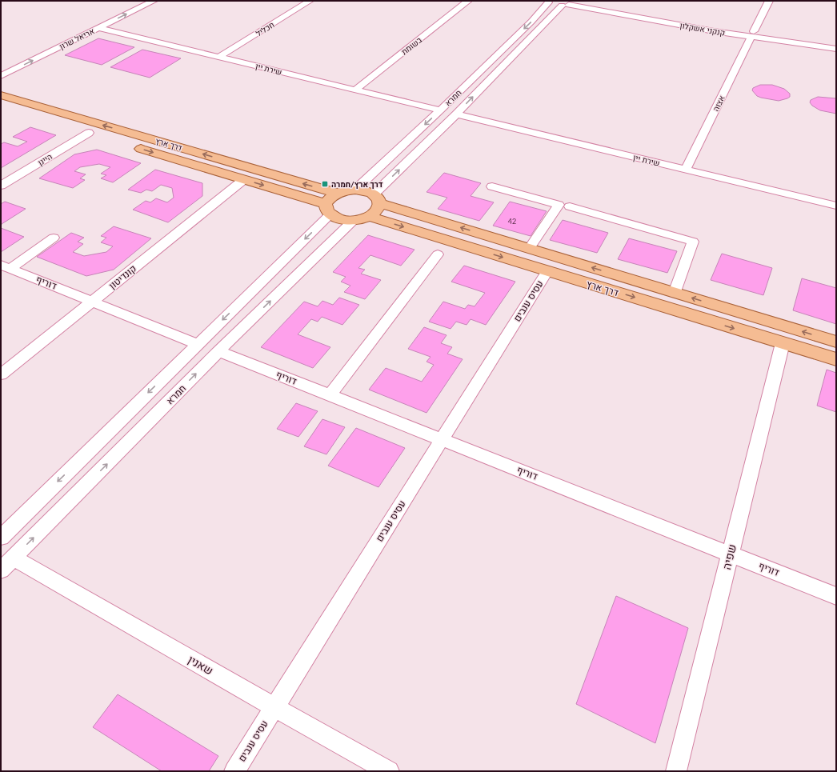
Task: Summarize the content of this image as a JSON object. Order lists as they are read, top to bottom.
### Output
{
  "streets": {
    "main road": ["דרך ארץ"],
    "street": [
      "חכליל",
      "קנקני אשקלון",
      "אריאל שרון",
      "בשומת",
      "שירת יין",
      "חמרא",
      "אצוה",
      "היינן",
      "קונדיטון",
      "דוריף",
      "עסיס ענבים",
      "שפיה",
      "שאנין"
    ]
  },
  "crossings": [
    ["חכליל", "שירת יין"],
    ["קנקני אשקלון", "חמרא"],
    ["קנקני אשקלון", "אצוה"],
    ["אריאל שרון", "שירת יין"],
    ["בשומת", "שירת יין"],
    ["שירת יין", "חמרא"],
    ["שירת יין", "אצוה"],
    ["חמרא", "דרך ארץ"],
    ["חמרא", "דוריף"],
    ["חמרא", "שאנין"],
    ["דרך ארץ", "קונדיטון"],
    ["דרך ארץ", "עסיס ענבים"],
    ["דרך ארץ", "שפיה"],
    ["קונדיטון", "דוריף"],
    ["דוריף", "עסיס ענבים"],
    ["דוריף", "שפיה"],
    ["עסיס ענבים", "שאנין"]
  ],
  "places": {
    "transit": ["דרך ארץ/חמרה"]
  },
  "house_numbers": ["42"]
}
